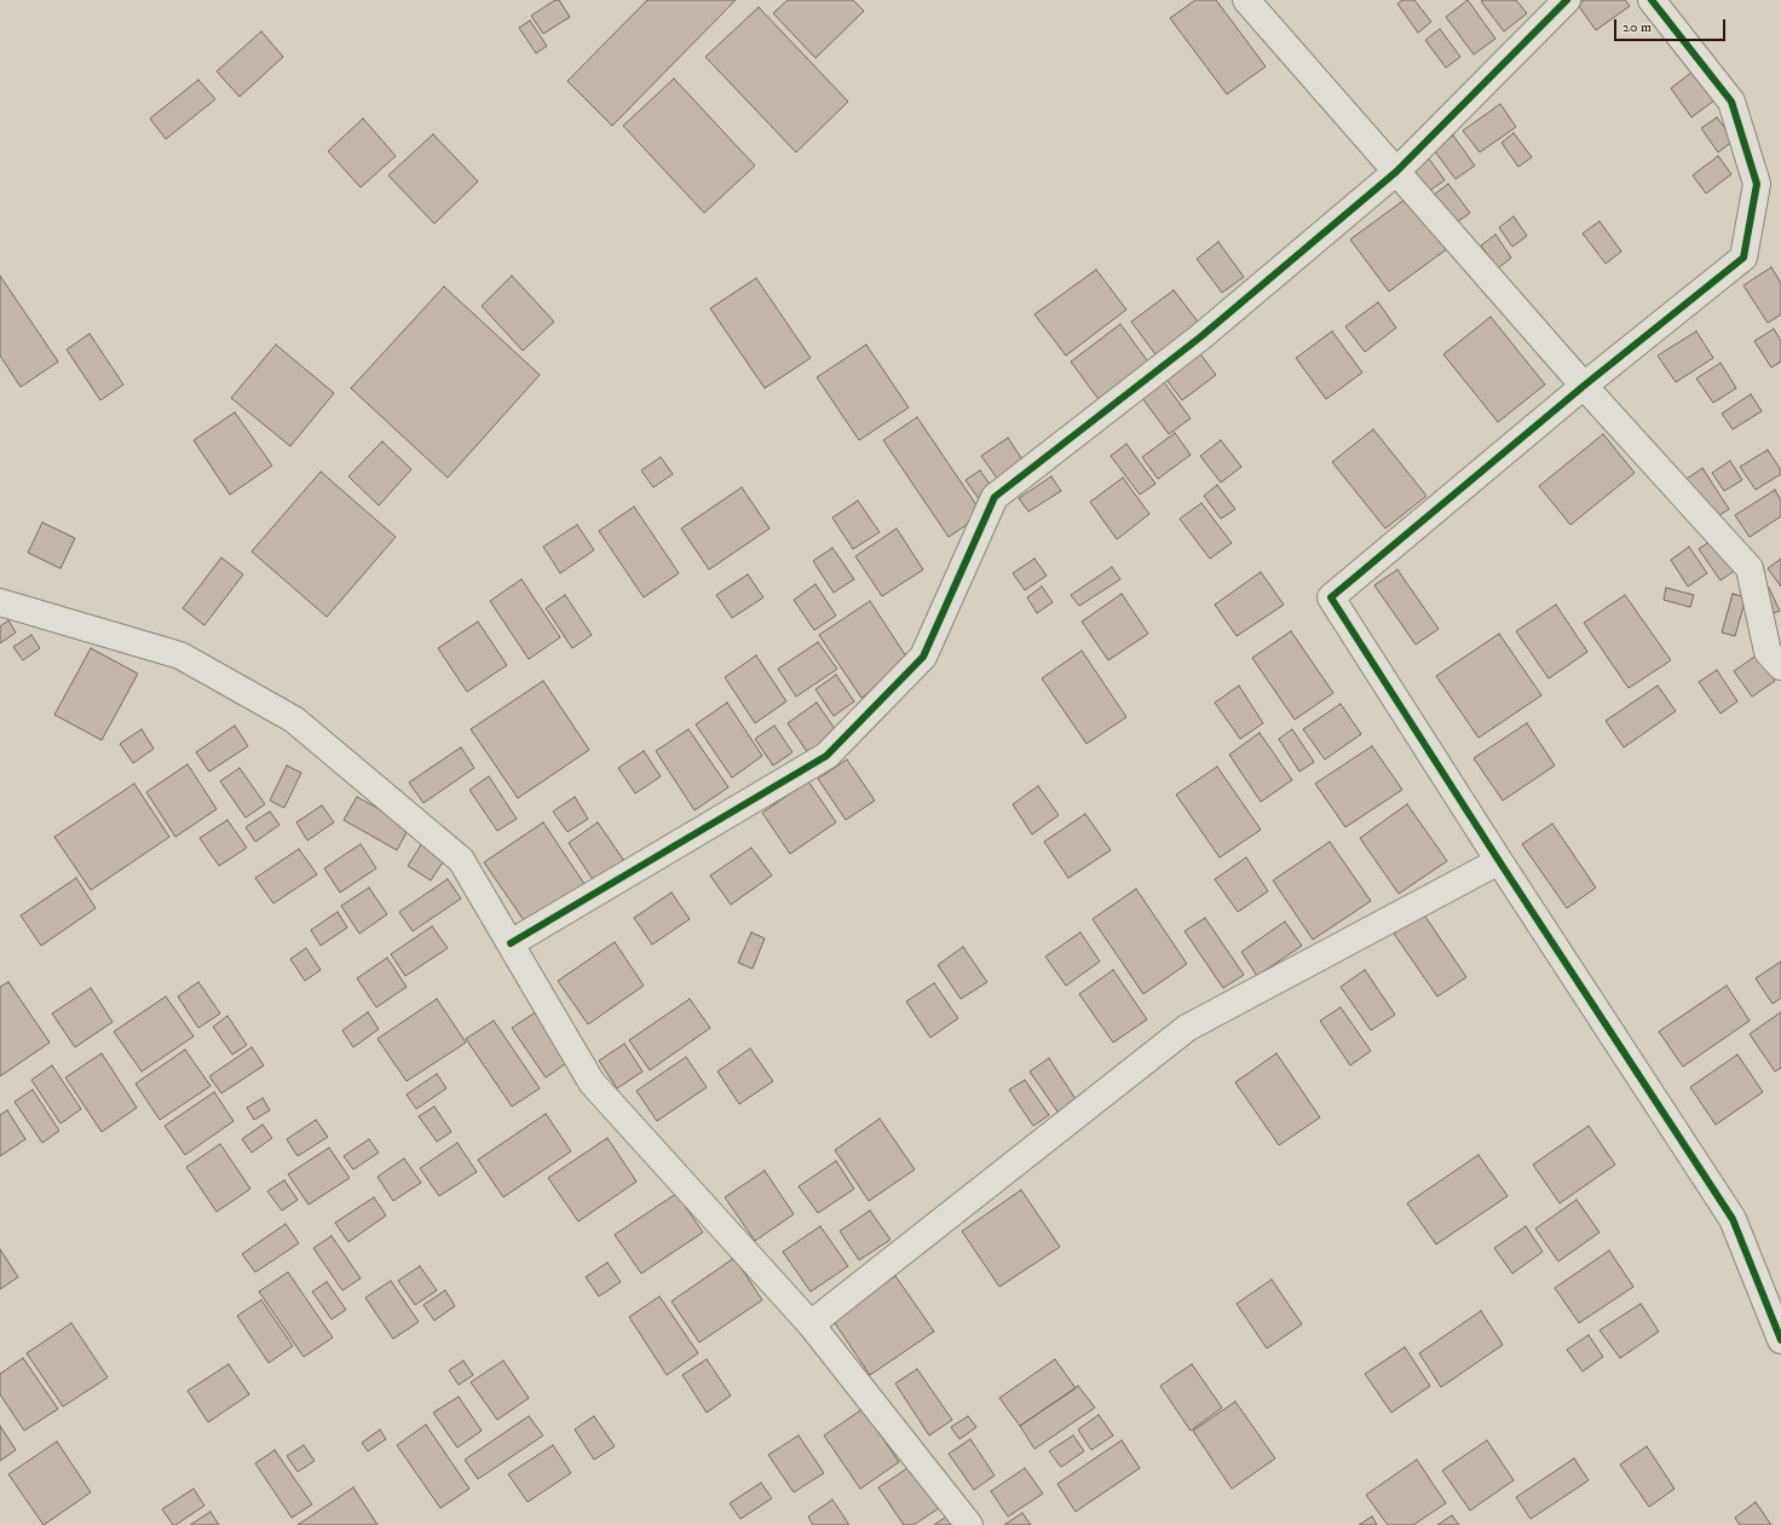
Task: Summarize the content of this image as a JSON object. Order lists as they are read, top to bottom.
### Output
{
  "scale_bar": "20 m"
}
